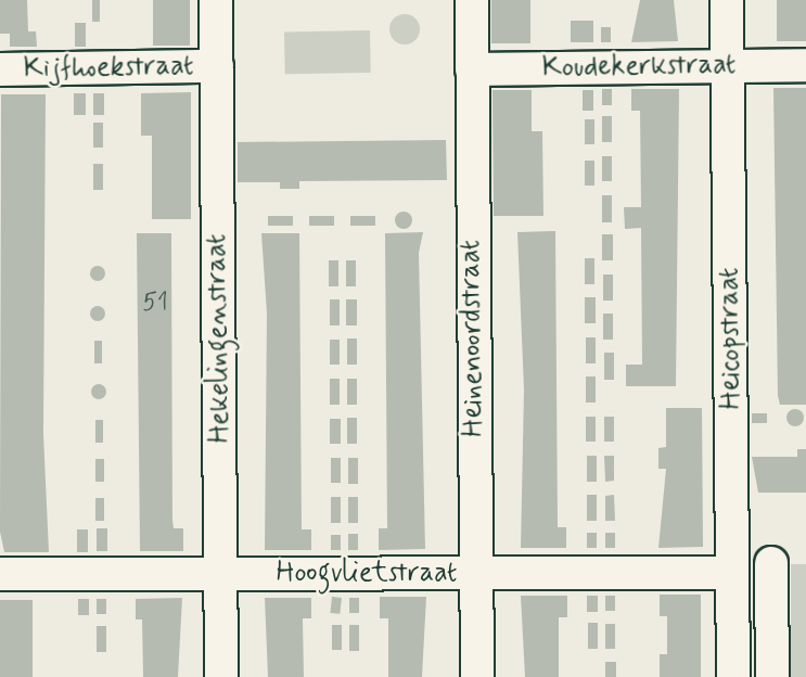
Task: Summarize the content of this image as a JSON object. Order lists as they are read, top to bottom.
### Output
{
  "streets": {
    "street": [
      "Koudekerkstraat",
      "Kijfhoekstraat",
      "Hekelingenstraat",
      "Heinenoordstraat",
      "Heicopstraat",
      "Hoogvlietstraat"
    ]
  },
  "crossings": [
    ["Koudekerkstraat", "Heinenoordstraat"],
    ["Koudekerkstraat", "Heicopstraat"],
    ["Kijfhoekstraat", "Hekelingenstraat"],
    ["Hekelingenstraat", "Hoogvlietstraat"],
    ["Heinenoordstraat", "Hoogvlietstraat"],
    ["Heicopstraat", "Hoogvlietstraat"]
  ],
  "house_numbers": ["51"]
}
